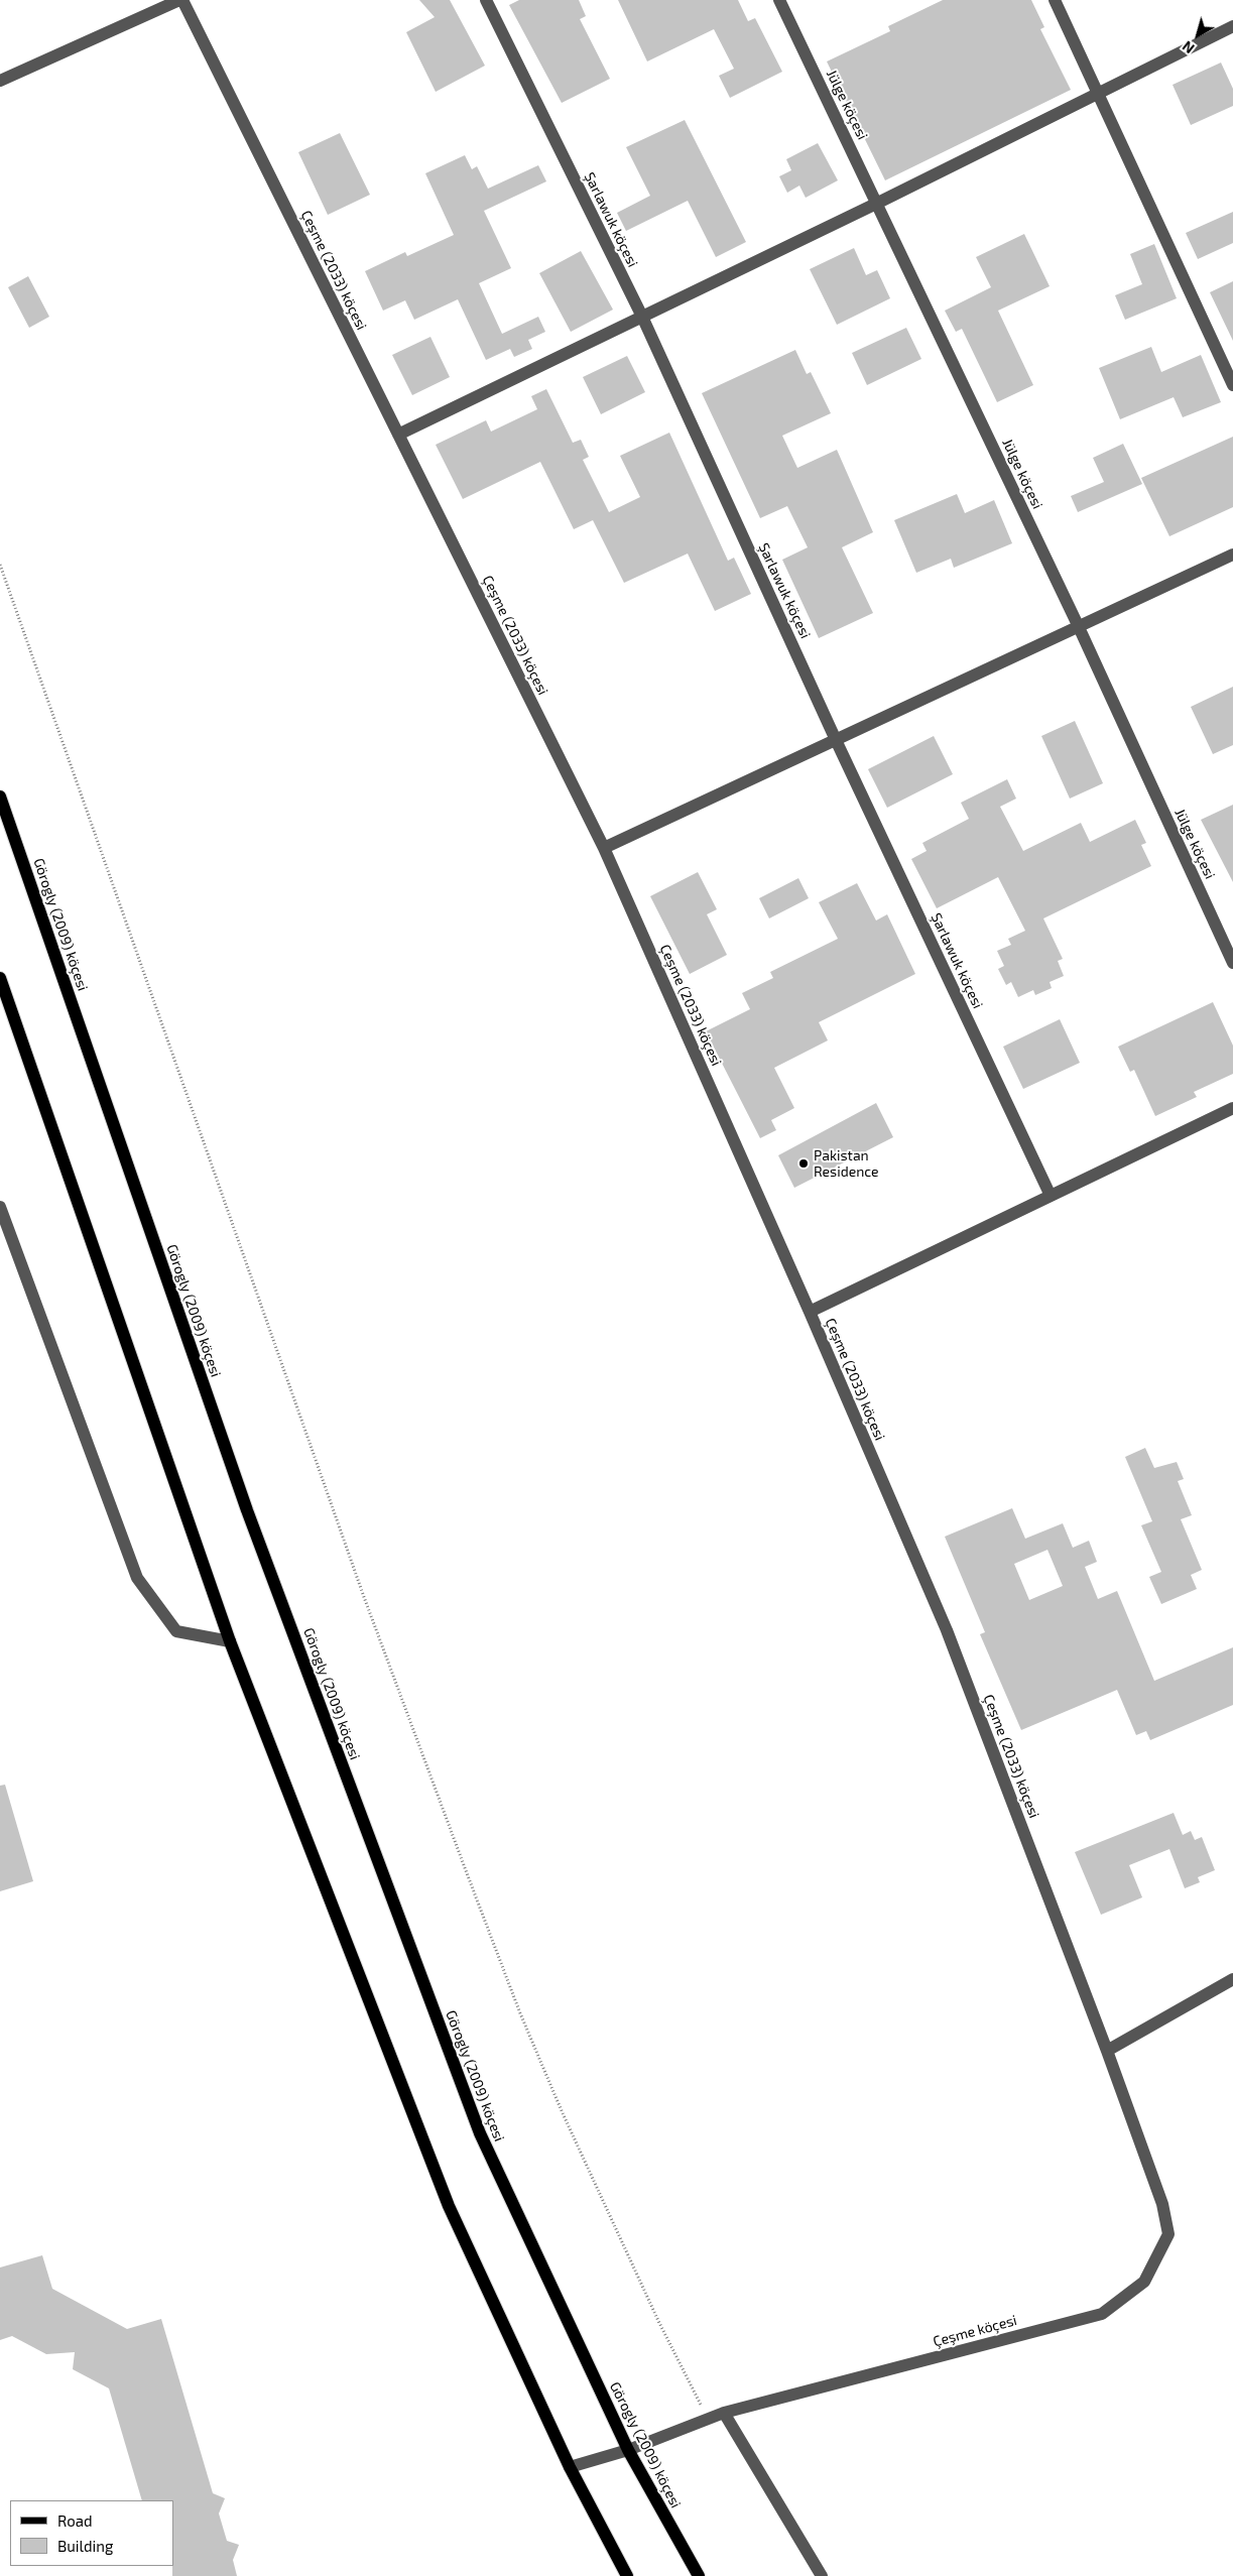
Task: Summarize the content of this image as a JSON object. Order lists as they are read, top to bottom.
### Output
{
  "streets": {
    "main road": ["Görogly (2009) köçesi"],
    "street": [
      "Jülge köçesi",
      "Şarlawuk köçesi",
      "Çeşme (2033) köçesi",
      "Çeşme köçesi"
    ]
  },
  "crossings": [
    ["Çeşme (2033) köçesi", "Çeşme köçesi"],
    ["Görogly (2009) köçesi", "Çeşme köçesi"]
  ],
  "places": ["Pakistan Residence"],
  "legend": ["Road", "Building"],
  "north": "bottom left"
}
